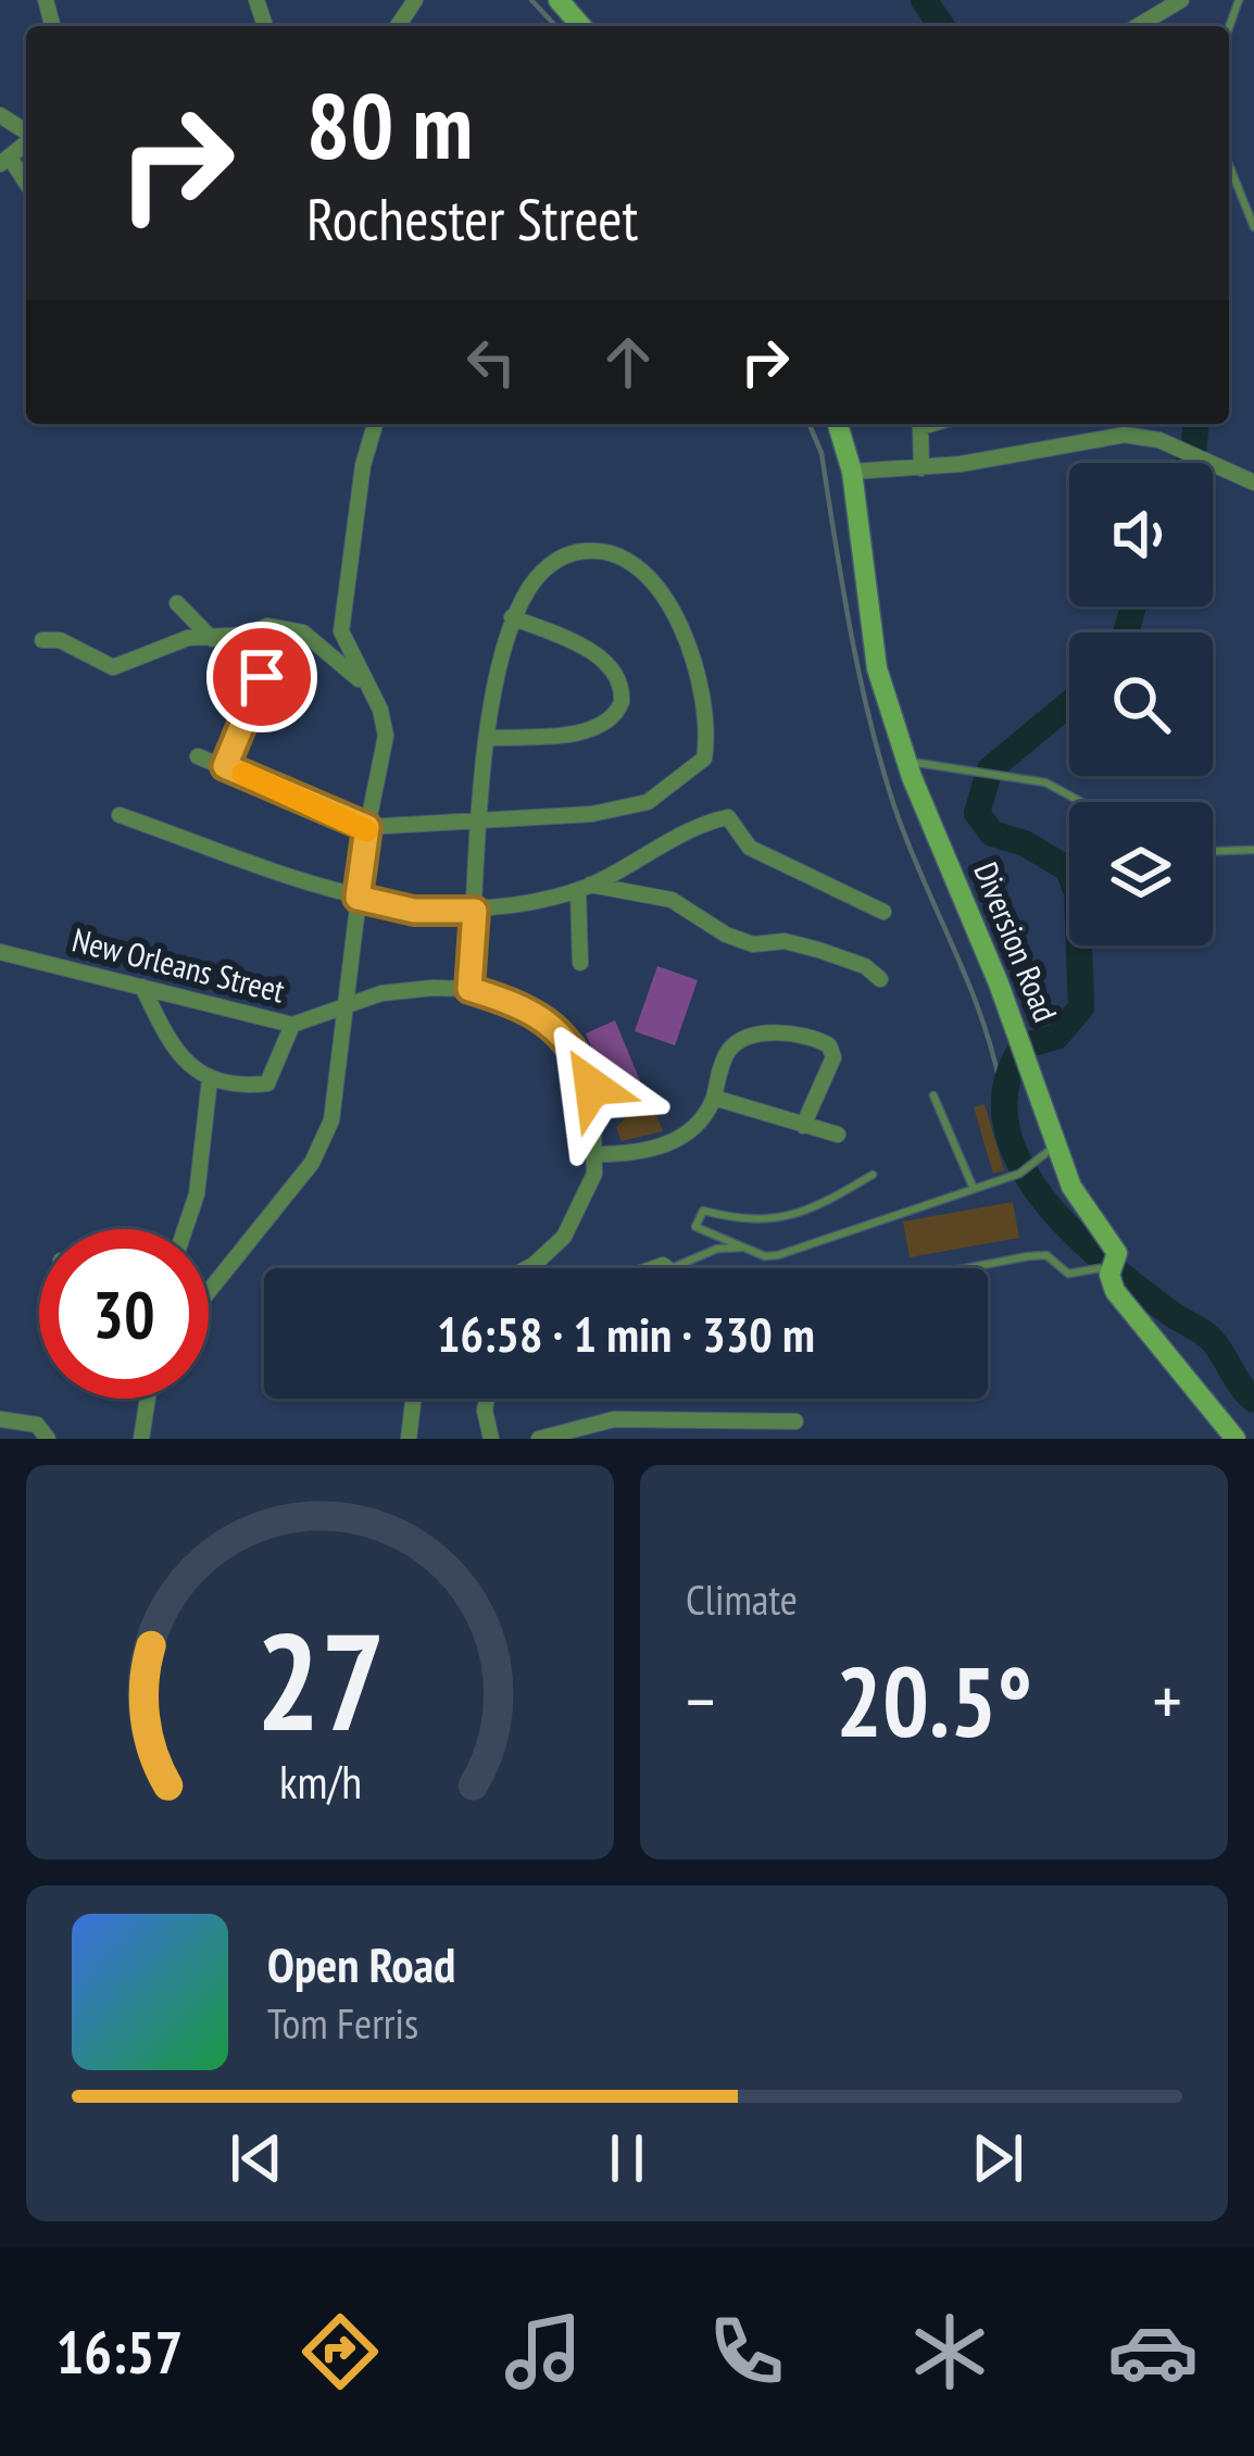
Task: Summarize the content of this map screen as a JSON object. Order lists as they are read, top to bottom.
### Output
{
  "streets": {
    "street": ["Diversion Road", "New Orleans Street"]
  },
  "page": {
    "turn": ["80 m", "Rochester Street"],
    "limit": "30",
    "trip": "16:58 · 1 min · 330 m",
    "tile": "Climate",
    "heat": ["−", "20.5°", "+"],
    "song": ["Open Road", "Tom Ferris"],
    "tabs": "16:57",
    "gauge": ["27", "km/h"]
  }
}
